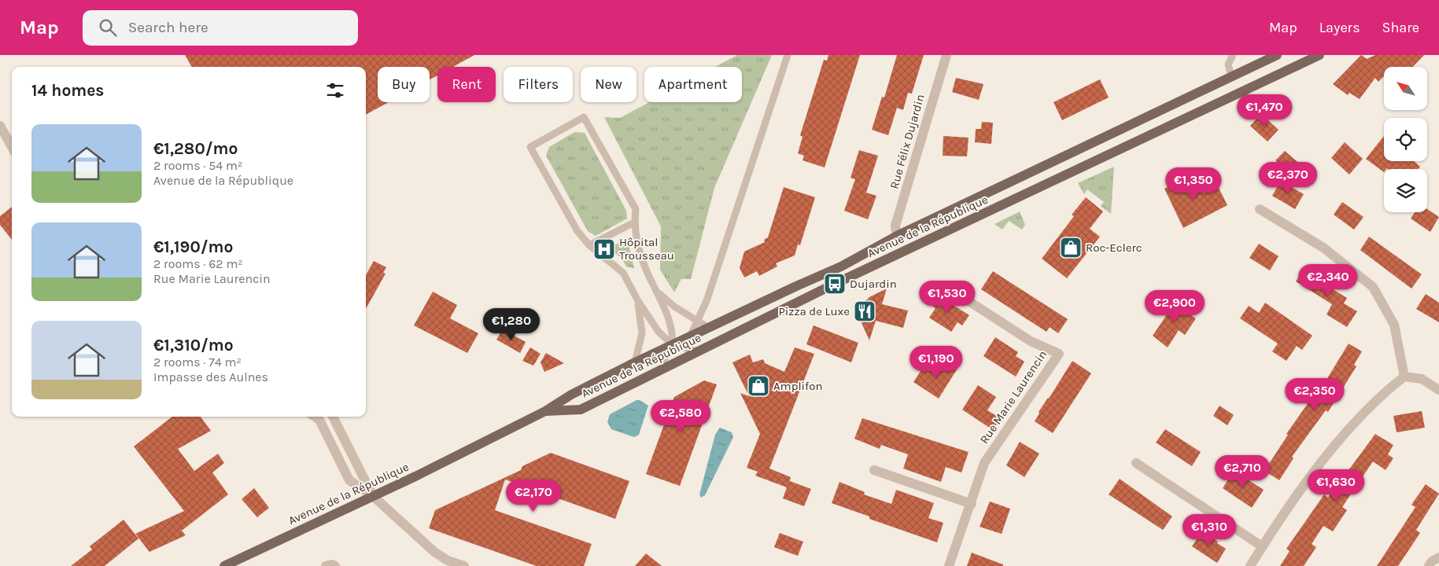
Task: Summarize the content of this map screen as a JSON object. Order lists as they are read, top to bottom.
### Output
{
  "streets": {
    "main road": ["Avenue de la République"],
    "street": ["Rue Félix Dujardin", "Rue Marie Laurencin"]
  },
  "crossings": [
    ["Rue Félix Dujardin", "Avenue de la République"]
  ],
  "places": {
    "shop": ["Roc-Eclerc", "Amplifon"],
    "hospital": ["Hôpital Trousseau"],
    "bus stop": ["Dujardin"],
    "restaurant": ["Pizza de Luxe"]
  },
  "north": "top left",
  "page": {
    "header": "Map",
    "search": "Search here",
    "nav": ["Map", "Layers", "Share"],
    "chip": [
      "Buy",
      "Rent",
      "Filters",
      "New",
      "Apartment"
    ],
    "heading": "14 homes",
    "price": [
      "€1,470",
      "€2,370",
      "€1,350",
      "€2,340",
      "€1,530",
      "€2,900",
      "€1,280",
      "€1,190",
      "€2,350",
      "€2,580",
      "€2,710",
      "€1,630",
      "€2,170",
      "€1,310"
    ],
    "list": [
      {
        "name": "€1,280/mo",
        "note": "2 rooms · 54 m² · Avenue de la République"
      },
      {
        "name": "€1,190/mo",
        "note": "2 rooms · 62 m² · Rue Marie Laurencin"
      },
      {
        "name": "€1,310/mo",
        "note": "2 rooms · 74 m² · Impasse des Aulnes"
      }
    ]
  }
}
